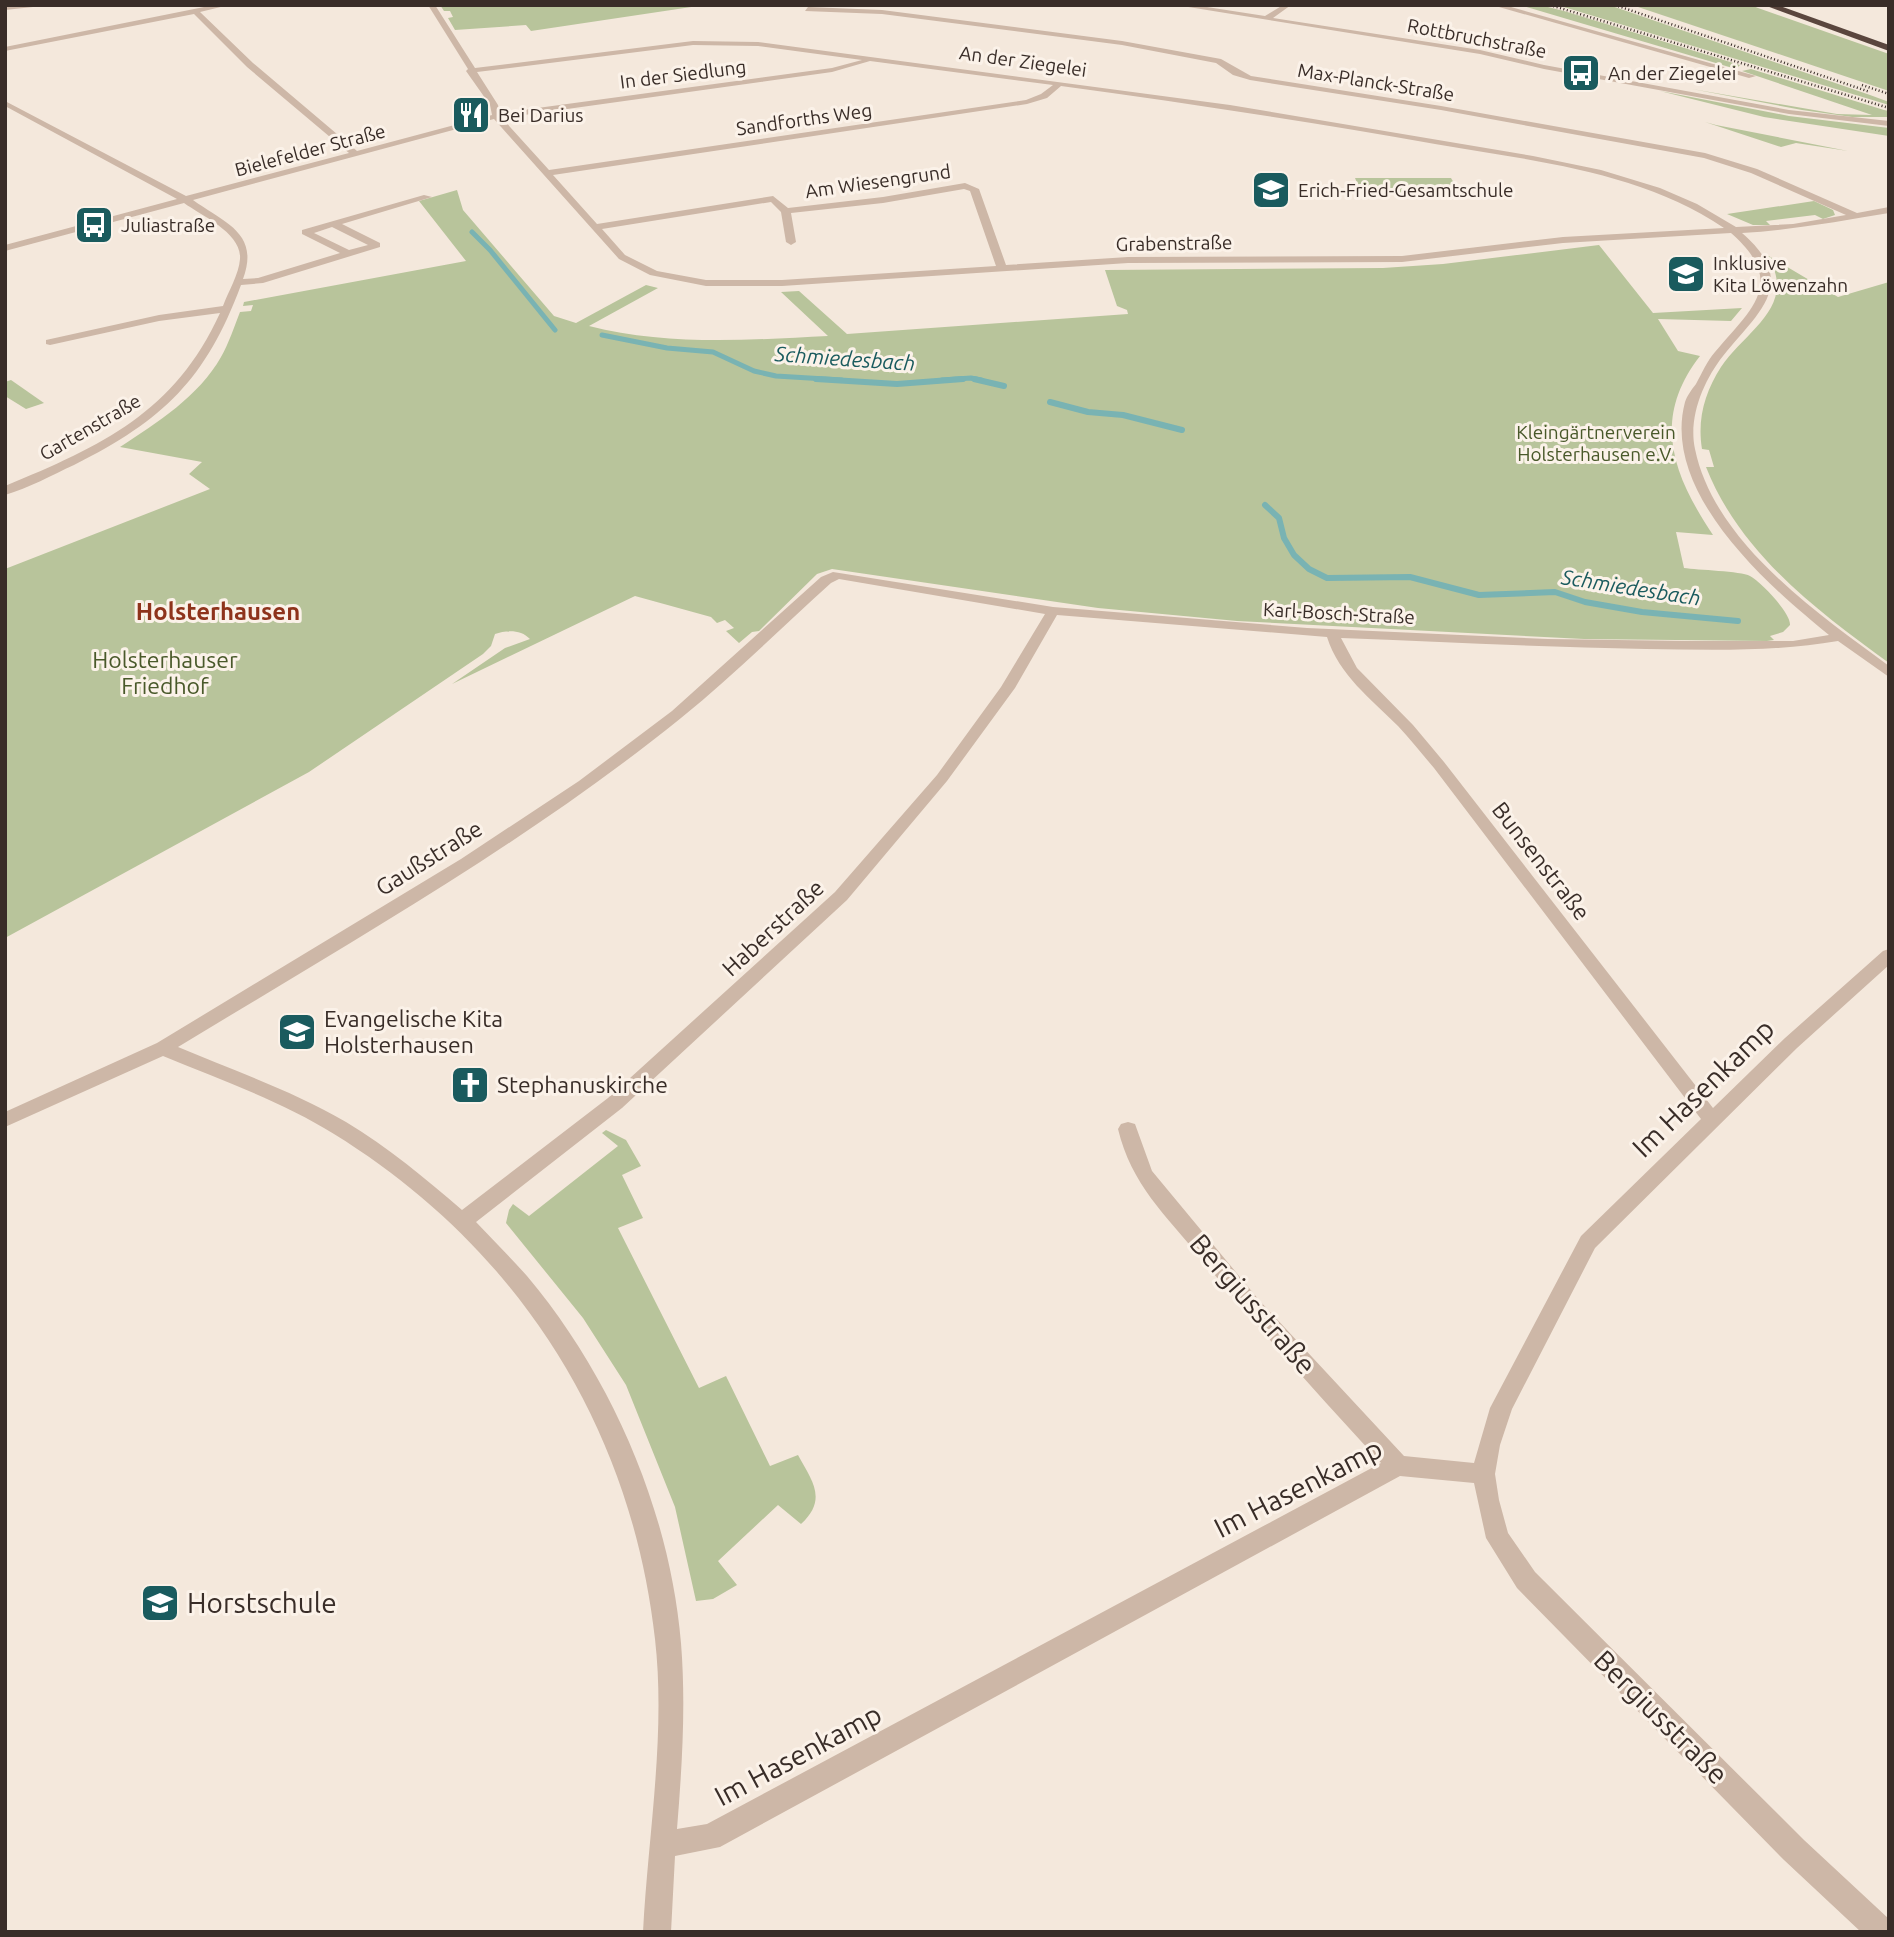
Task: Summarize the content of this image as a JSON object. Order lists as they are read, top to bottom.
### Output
{
  "streets": {
    "street": [
      "Rottbruchstraße",
      "An der Ziegelei",
      "In der Siedlung",
      "Max-Planck-Straße",
      "Sandforths Weg",
      "Bielefelder Straße",
      "Am Wiesengrund",
      "Grabenstraße",
      "Gartenstraße",
      "Karl-Bosch-Straße",
      "Gaußstraße",
      "Bunsenstraße",
      "Haberstraße",
      "Im Hasenkamp",
      "Bergiusstraße"
    ]
  },
  "crossings": [
    ["An der Ziegelei", "In der Siedlung"],
    ["An der Ziegelei", "Sandforths Weg"],
    ["An der Ziegelei", "Grabenstraße"],
    ["An der Ziegelei", "Karl-Bosch-Straße"],
    ["In der Siedlung", "Bielefelder Straße"],
    ["Bielefelder Straße", "Gartenstraße"],
    ["Am Wiesengrund", "Grabenstraße"],
    ["Karl-Bosch-Straße", "Gaußstraße"],
    ["Karl-Bosch-Straße", "Bunsenstraße"],
    ["Karl-Bosch-Straße", "Haberstraße"],
    ["Bunsenstraße", "Im Hasenkamp"],
    ["Im Hasenkamp", "Bergiusstraße"]
  ],
  "districts": ["Holsterhausen"],
  "water": ["Schmiedesbach"],
  "parks": ["Kleingärtnerverein Holsterhausen e.V.", "Holsterhauser Friedhof"],
  "places": {
    "bus stop": ["An der Ziegelei", "Juliastraße"],
    "restaurant": ["Bei Darius"],
    "school or university": [
      "Erich-Fried-Gesamtschule",
      "Inklusive Kita Löwenzahn",
      "Evangelische Kita Holsterhausen",
      "Horstschule"
    ],
    "church": ["Stephanuskirche"]
  }
}
